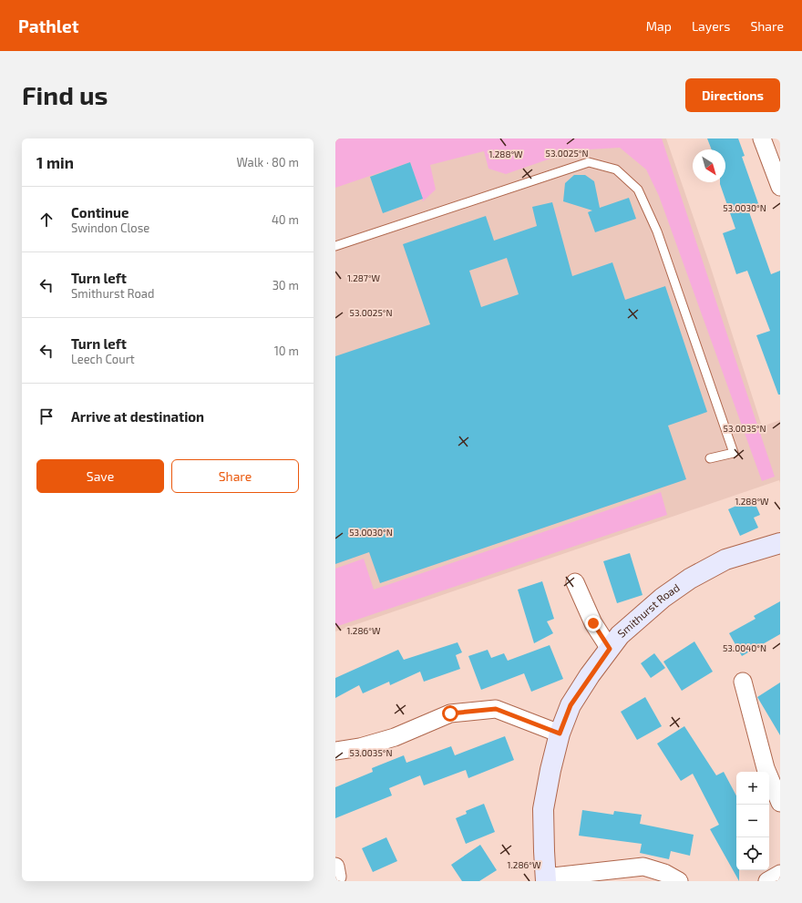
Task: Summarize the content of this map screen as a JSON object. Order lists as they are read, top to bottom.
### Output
{
  "streets": {
    "street": ["Smithurst Road"]
  },
  "north": "bottom right",
  "page": {
    "header": "Pathlet",
    "nav": ["Map", "Layers", "Share"],
    "buttons": [
      "Directions",
      ["Save", "Share"]
    ],
    "title": "Find us",
    "heading": ["1 min", "Walk · 80 m"],
    "list": [
      ["Continue", "Swindon Close", "40 m"],
      ["Turn left", "Smithurst Road", "30 m"],
      ["Turn left", "Leech Court", "10 m"],
      "Arrive at destination"
    ],
    "map_buttons": ["+", "−"]
  },
  "coordinates": [
    "53.0025°N",
    "1.288°W",
    "53.0030°N",
    "1.287°W",
    "53.0035°N",
    "1.286°W",
    "53.0040°N"
  ]
}
